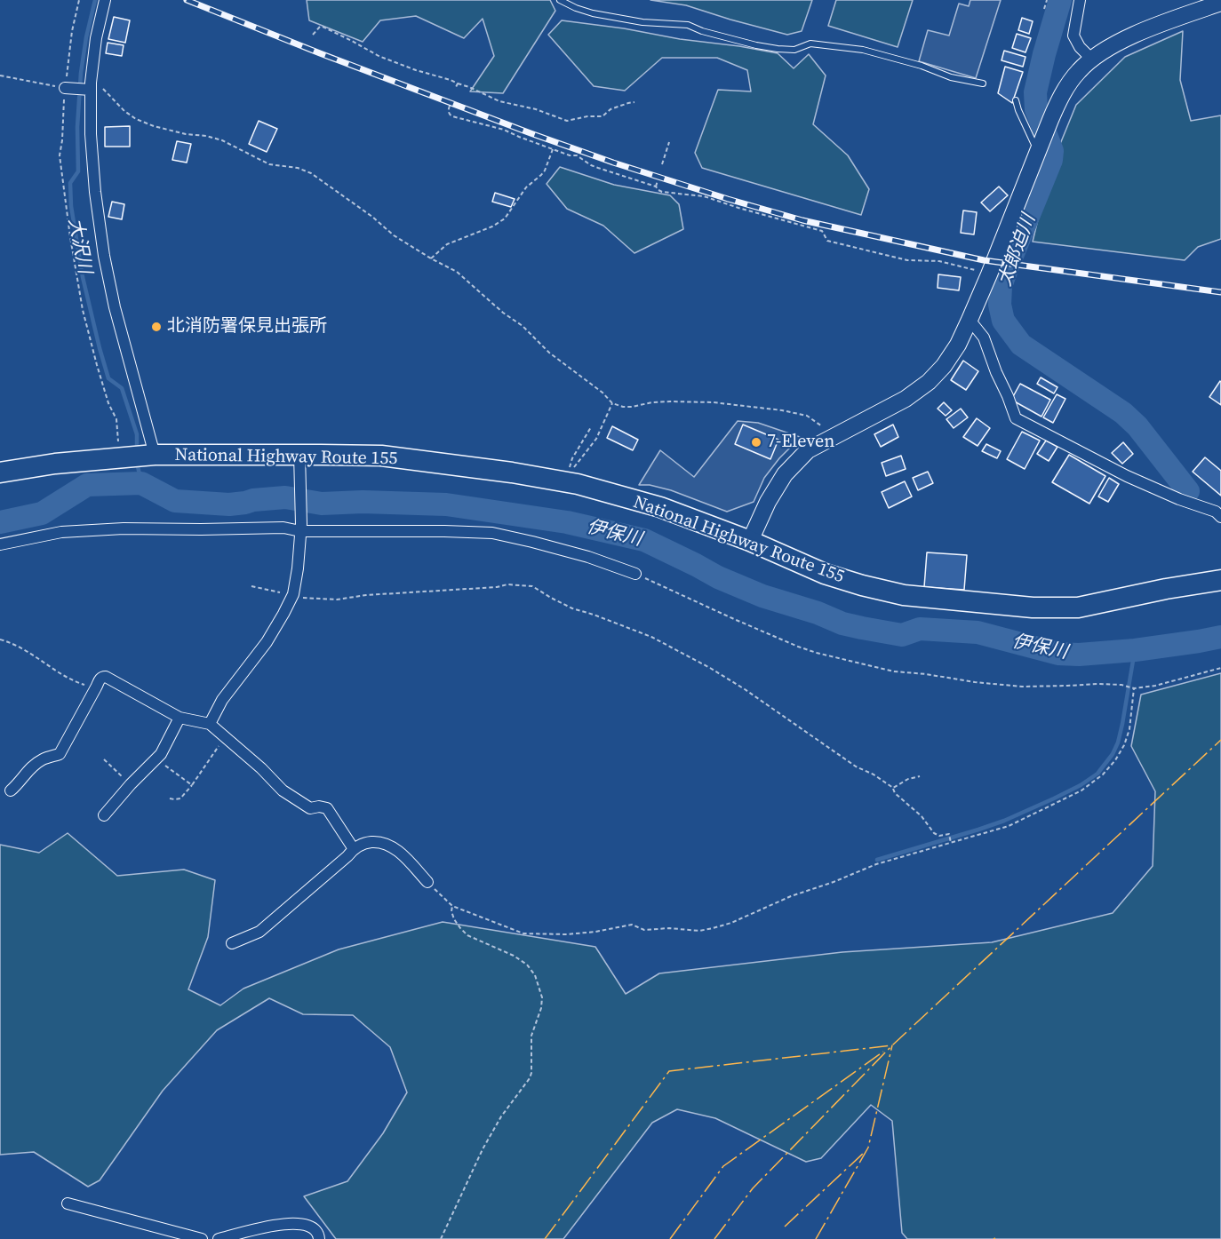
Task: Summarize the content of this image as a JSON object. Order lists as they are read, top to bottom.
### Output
{
  "streets": {
    "highway": ["National Highway Route 155"]
  },
  "water": ["大沢川", "太郎迫川", "伊保川"],
  "places": ["北消防署保見出張所", "7-Eleven"]
}
